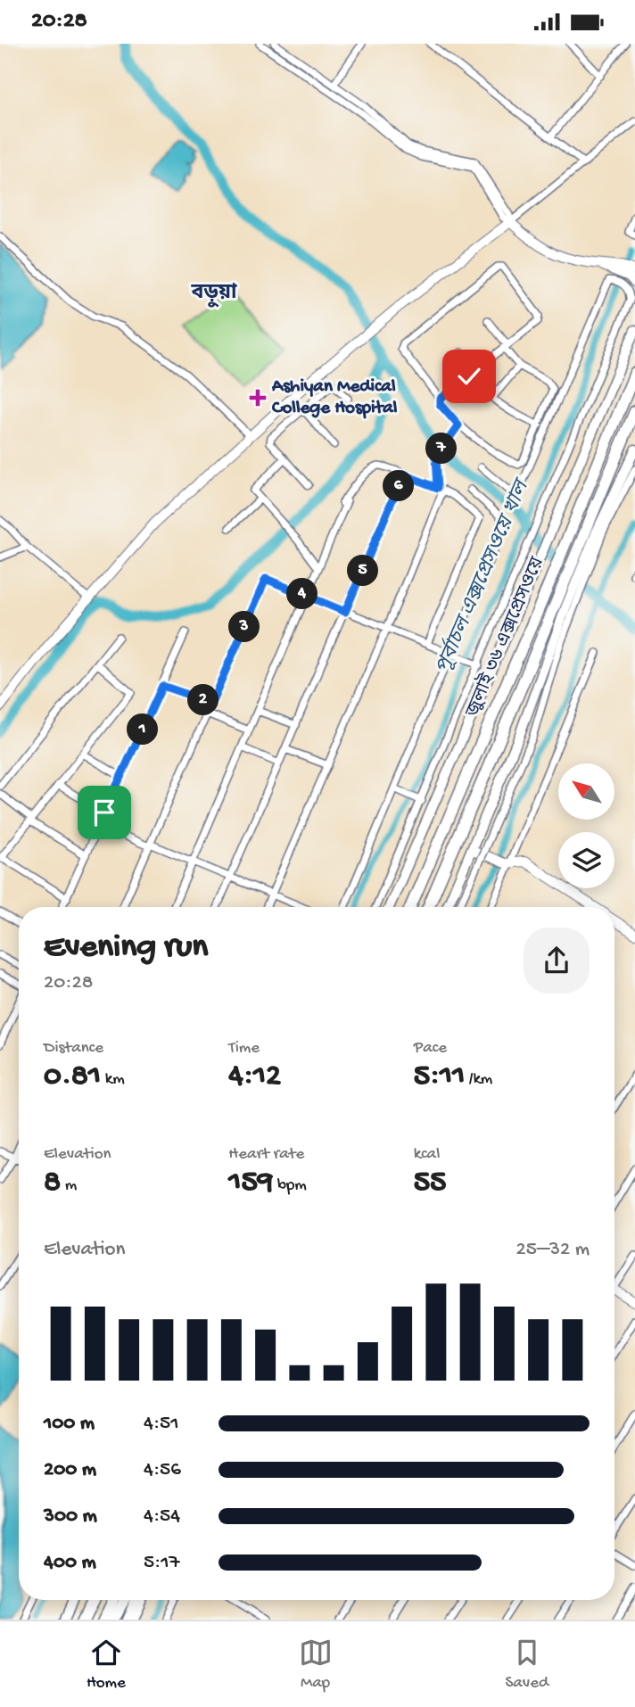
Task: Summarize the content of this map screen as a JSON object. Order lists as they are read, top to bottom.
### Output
{
  "streets": {
    "highway": ["জুলাই ৩৬ এক্সপ্রেসওয়ে"]
  },
  "districts": ["বড়ুয়া"],
  "water": ["পূর্বাচল এক্সপ্রেসওয়ে খাল"],
  "places": {
    "health": ["Ashiyan Medical College Hospital"]
  },
  "north": "top left",
  "page": {
    "status": "20:28",
    "pins": [
      "7",
      "6",
      "5",
      "4",
      "3",
      "2",
      "1"
    ],
    "heading": ["Evening run", "20:28"],
    "stats": [
      ["Distance", "0.81 km"],
      ["Time", "4:12"],
      ["Pace", "5:11 /km"],
      ["Elevation", "8 m"],
      ["Heart rate", "159 bpm"],
      ["kcal", "55"]
    ],
    "chart": ["Elevation", "25–32 m"],
    "list": [
      {
        "name": "100 m",
        "note": "4:51"
      },
      {
        "name": "200 m",
        "note": "4:56"
      },
      {
        "name": "300 m",
        "note": "4:54"
      },
      {
        "name": "400 m",
        "note": "5:17"
      }
    ],
    "tabs": ["Home", "Map", "Saved"]
  }
}
